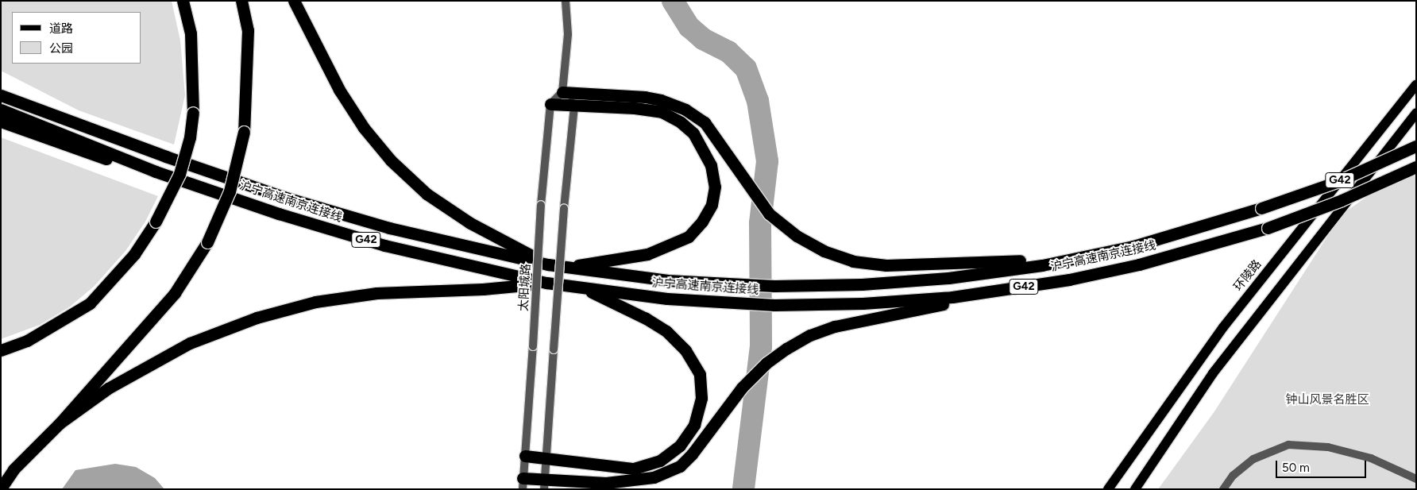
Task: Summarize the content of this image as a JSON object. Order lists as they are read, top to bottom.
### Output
{
  "streets": {
    "highway": ["G42", "沪宁高速南京连接线"],
    "main road": ["环陵路"],
    "street": ["太阳城路"]
  },
  "parks": ["钟山风景名胜区"],
  "legend": ["道路", "公园"],
  "scale_bar": "50 m"
}
